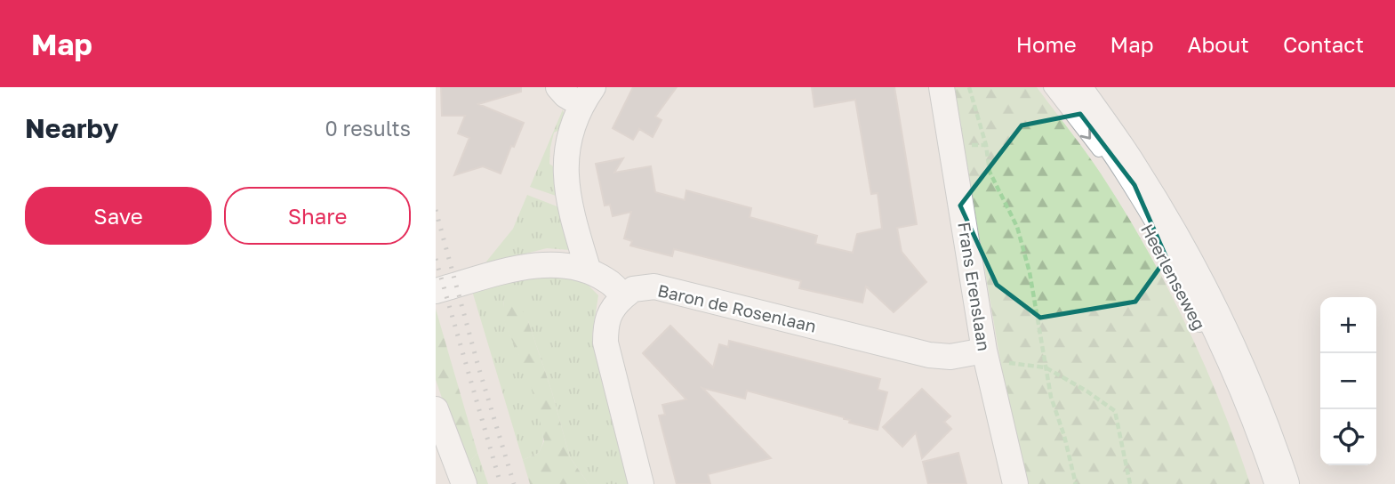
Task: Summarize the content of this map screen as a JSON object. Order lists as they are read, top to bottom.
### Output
{
  "streets": {
    "main road": ["Heerlenseweg"],
    "street": ["Frans Erenslaan", "Baron de Rosenlaan"]
  },
  "crossings": [
    ["Frans Erenslaan", "Baron de Rosenlaan"]
  ],
  "page": {
    "header": "Map",
    "nav": [
      "Home",
      "Map",
      "About",
      "Contact"
    ],
    "heading": ["Nearby", "0 results"],
    "buttons": ["Save", "Share"],
    "map_buttons": ["+", "−"]
  }
}
